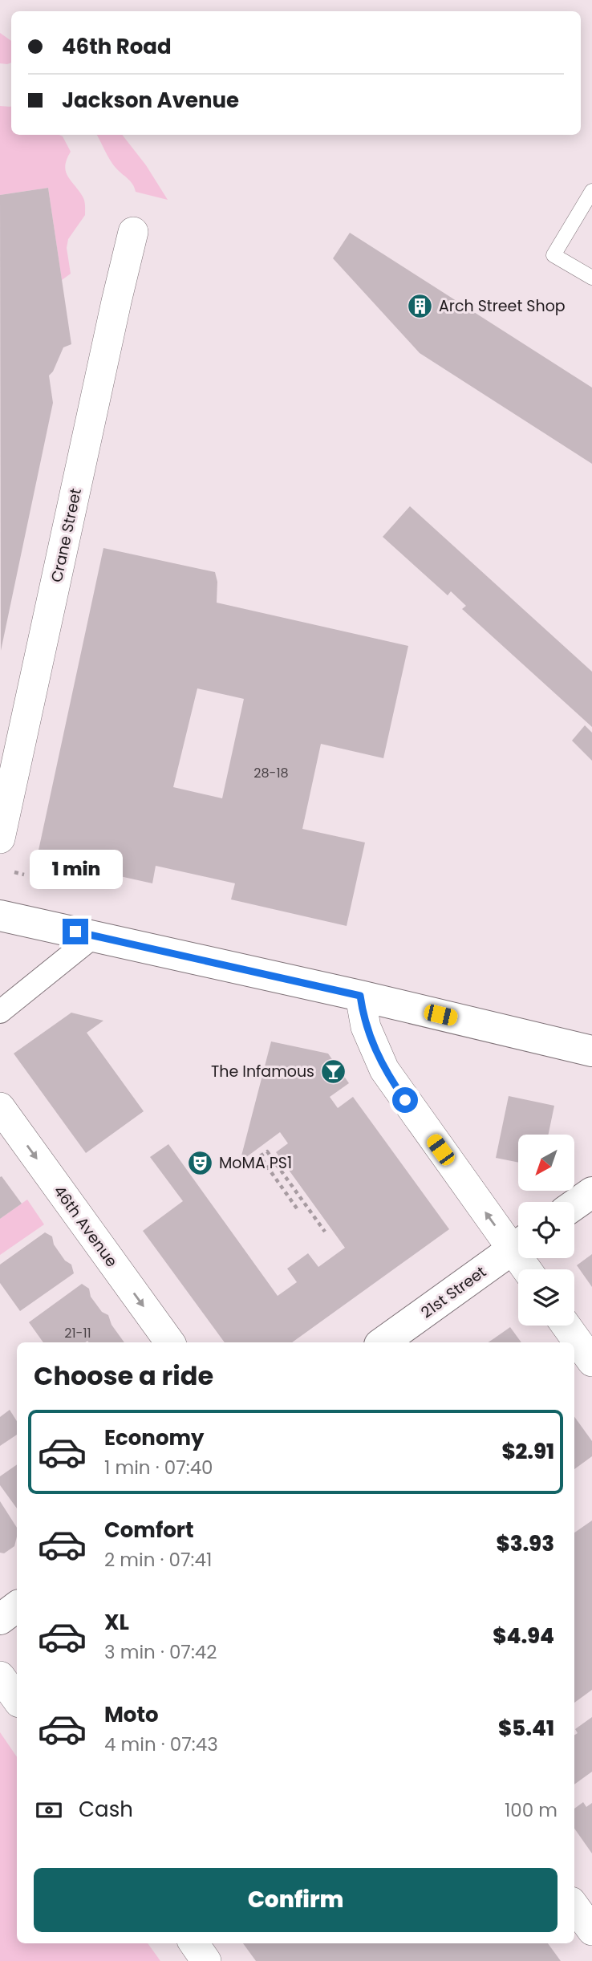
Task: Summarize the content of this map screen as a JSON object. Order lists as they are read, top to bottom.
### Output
{
  "streets": {
    "main road": ["21st Street"],
    "street": ["Crane Street", "46th Avenue"]
  },
  "one_way": ["46th Avenue"],
  "places": {
    "building": ["Arch Street Shop"],
    "bar": ["The Infamous"],
    "theatre": ["MoMA PS1"]
  },
  "house_numbers": ["28-18", "21-11"],
  "north": "bottom left",
  "page": {
    "banner": ["46th Road", "Jackson Avenue"],
    "bubble": "1 min",
    "heading": "Choose a ride",
    "list": [
      {
        "name": "Economy",
        "note": "1 min · 07:40",
        "value": "$2.91"
      },
      {
        "name": "Comfort",
        "note": "2 min · 07:41",
        "value": "$3.93"
      },
      {
        "name": "XL",
        "note": "3 min · 07:42",
        "value": "$4.94"
      },
      {
        "name": "Moto",
        "note": "4 min · 07:43",
        "value": "$5.41"
      }
    ],
    "pay": ["Cash", "100 m"],
    "buttons": "Confirm"
  }
}
